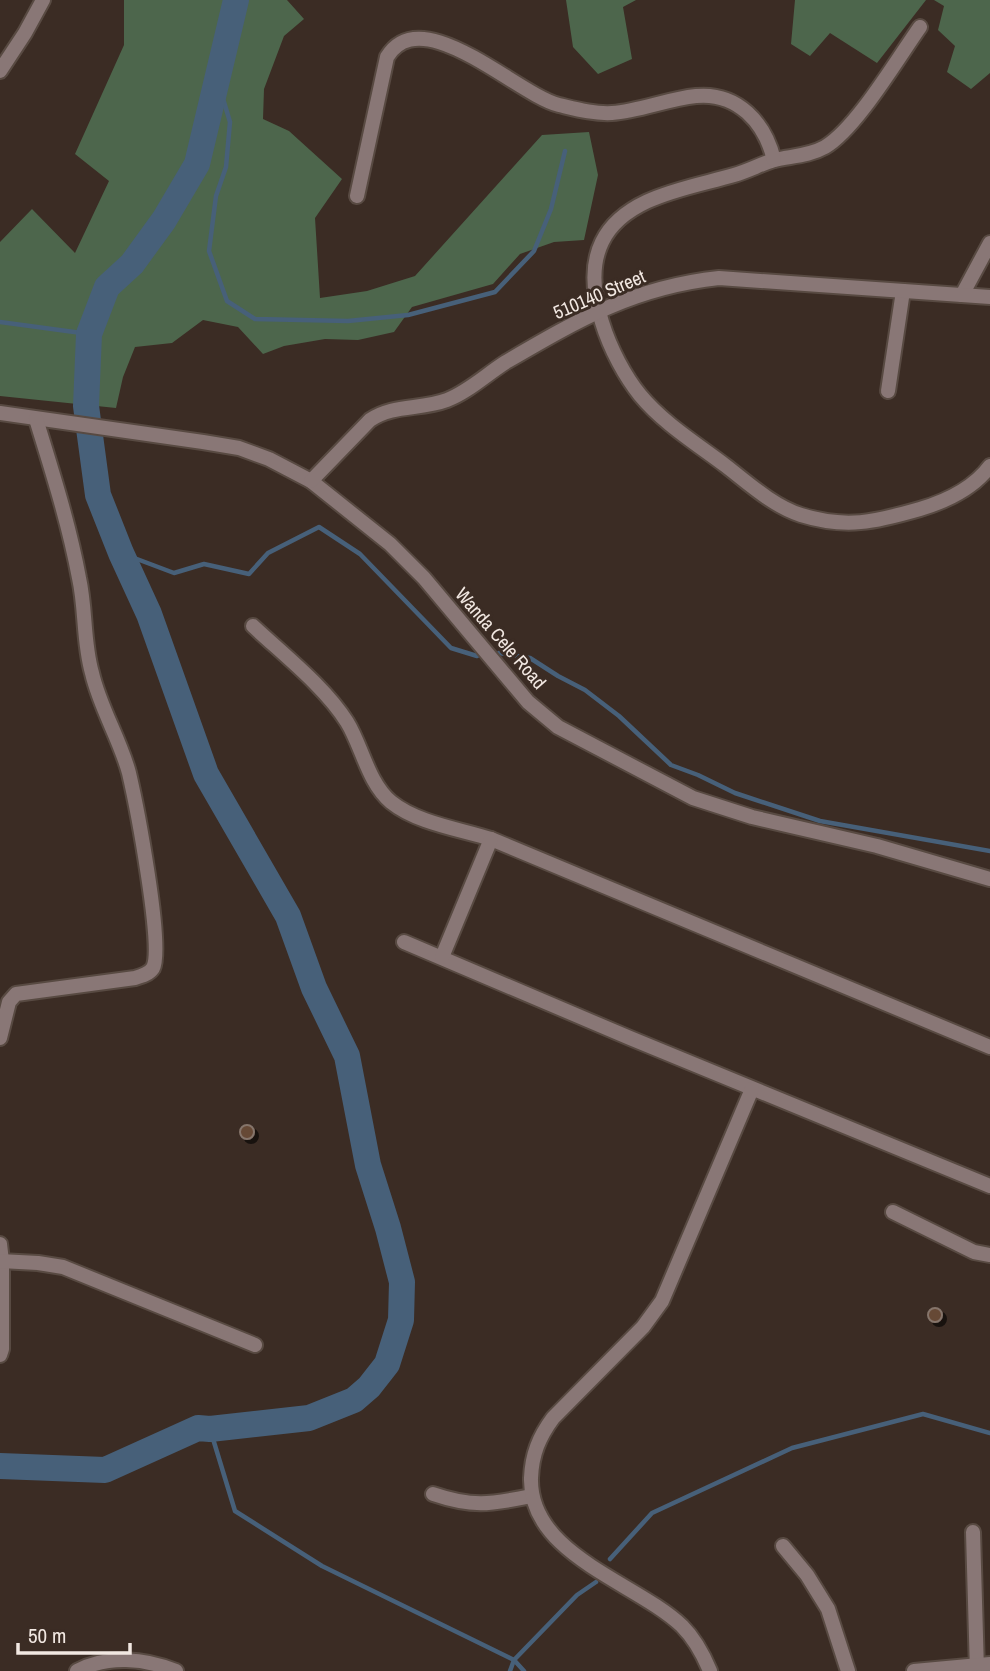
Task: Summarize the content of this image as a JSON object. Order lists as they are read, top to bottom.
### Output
{
  "streets": {
    "street": ["510140 Street", "Wanda Cele Road"]
  },
  "crossings": [
    ["510140 Street", "Wanda Cele Road"]
  ],
  "scale_bar": "50 m"
}
